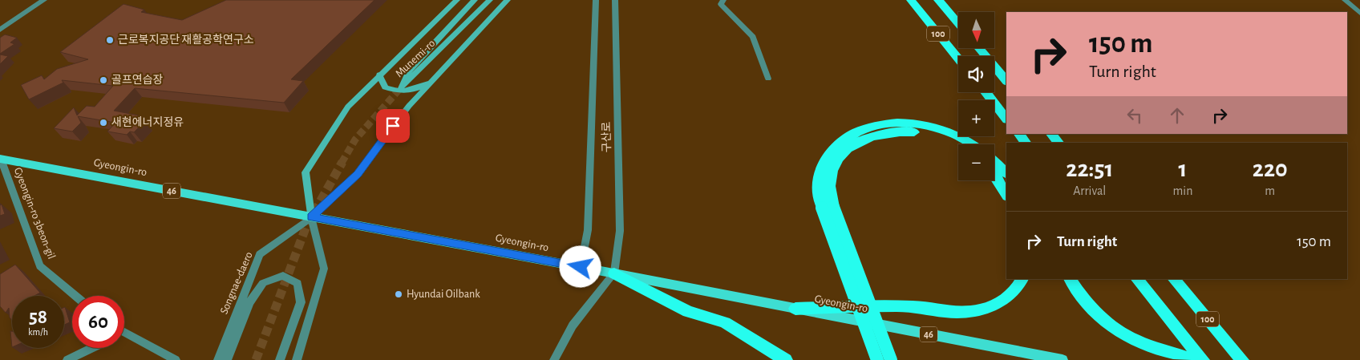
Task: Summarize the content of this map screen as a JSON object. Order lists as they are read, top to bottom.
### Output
{
  "streets": {
    "highway": ["100"],
    "main road": ["Munemi-ro", "Gyeongin-ro", "46"],
    "street": ["구산로", "Gyeongin-ro 3beon-gil", "Songnae-daero"]
  },
  "crossings": [
    ["구산로", "Gyeongin-ro"],
    ["Gyeongin-ro", "Gyeongin-ro 3beon-gil"],
    ["Gyeongin-ro", "Songnae-daero"]
  ],
  "places": [
    "근로복지공단 재활공학연구소",
    "골프연습장",
    "새현에너지정유",
    "Hyundai Oilbank"
  ],
  "north": "bottom",
  "page": {
    "map_buttons": ["+", "−"],
    "turn": ["150 m", "Turn right"],
    "eta": [
      "22:51",
      "Arrival",
      "1",
      "min",
      "220",
      "m"
    ],
    "list": [
      {
        "name": "Turn right",
        "value": "150 m"
      }
    ],
    "speed": "58 km/h",
    "limit": "60"
  }
}
